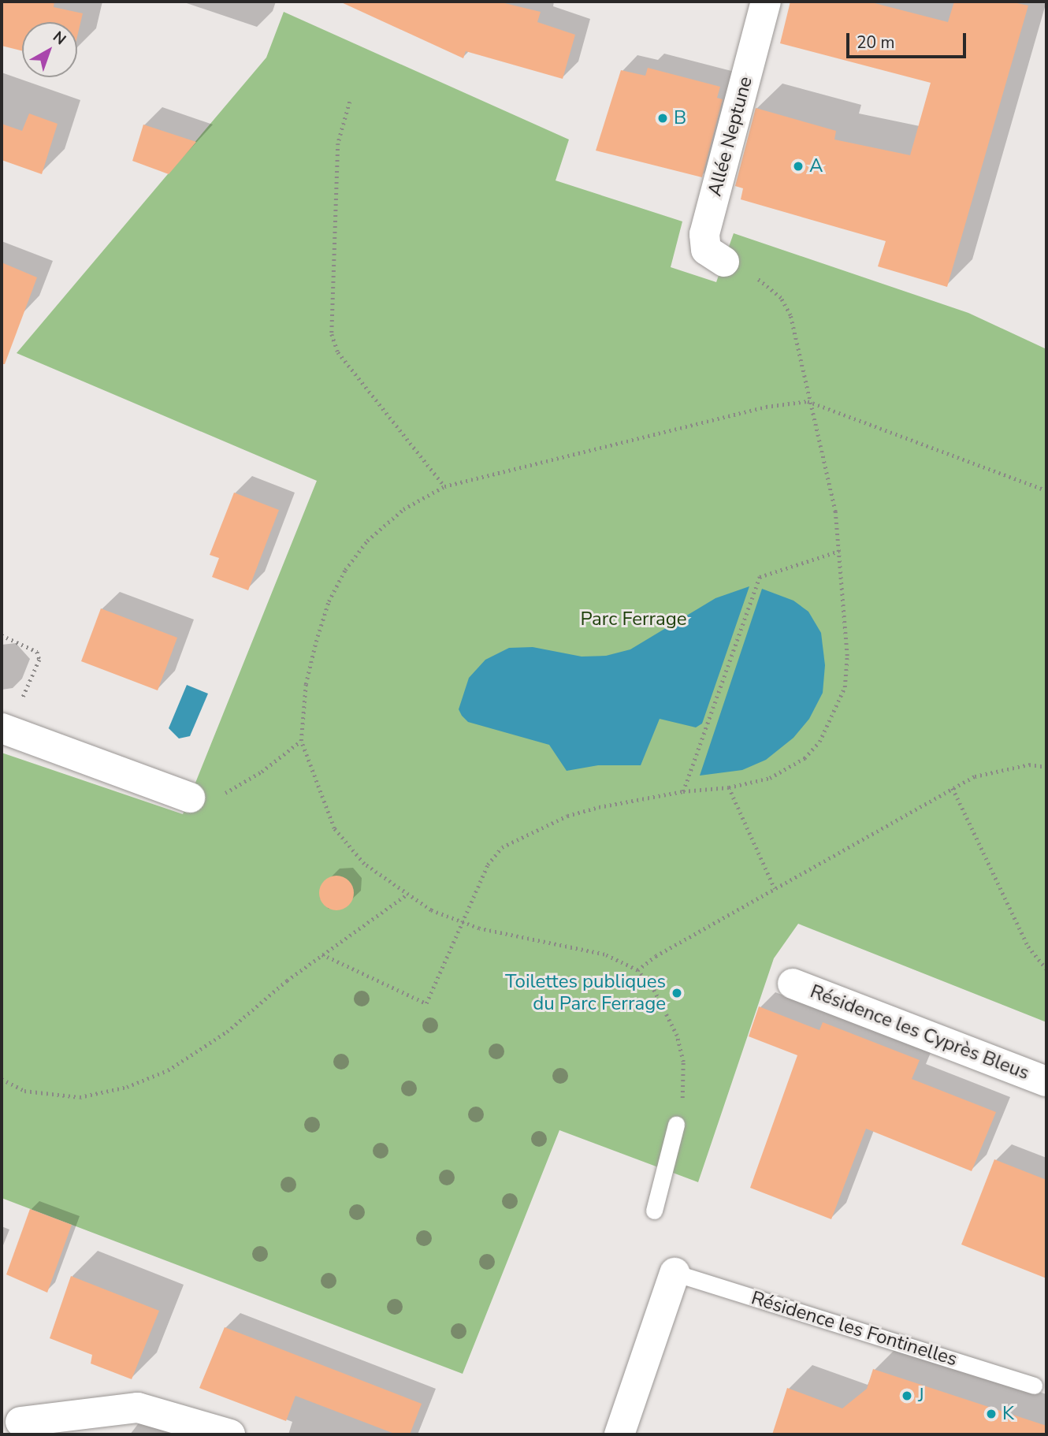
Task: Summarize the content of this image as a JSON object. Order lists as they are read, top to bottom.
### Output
{
  "streets": {
    "street": ["Allée Neptune", "Résidence les Cyprès Bleus"],
    "lane": ["Résidence les Fontinelles"]
  },
  "parks": ["Parc Ferrage"],
  "places": [
    "B",
    "A",
    "Toilettes publiques du Parc Ferrage",
    "J",
    "K"
  ],
  "scale_bar": "20 m",
  "north": "top right"
}
